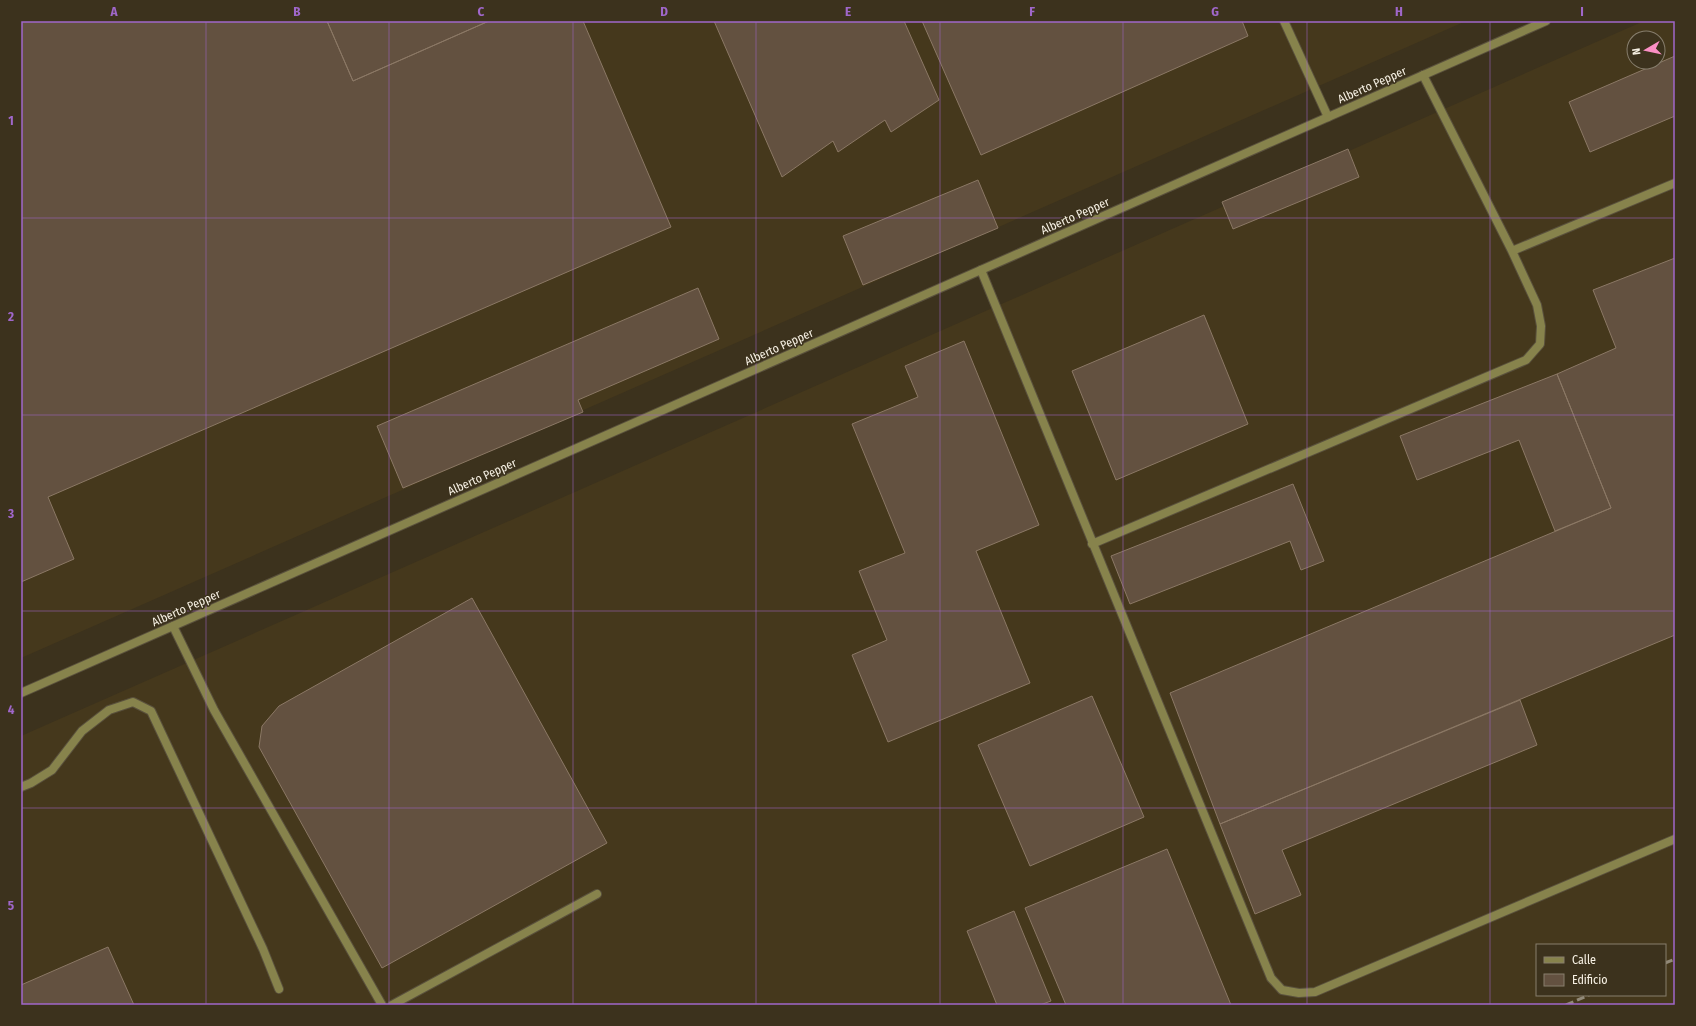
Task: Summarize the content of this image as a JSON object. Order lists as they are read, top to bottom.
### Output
{
  "streets": {
    "street": ["Alberto Pepper"]
  },
  "legend": ["Calle", "Edificio"],
  "north": "left",
  "grid": {
    "columns": [
      "A",
      "B",
      "C",
      "D",
      "E",
      "F",
      "G",
      "H",
      "I"
    ],
    "rows": [
      "1",
      "2",
      "3",
      "4",
      "5"
    ]
  }
}
